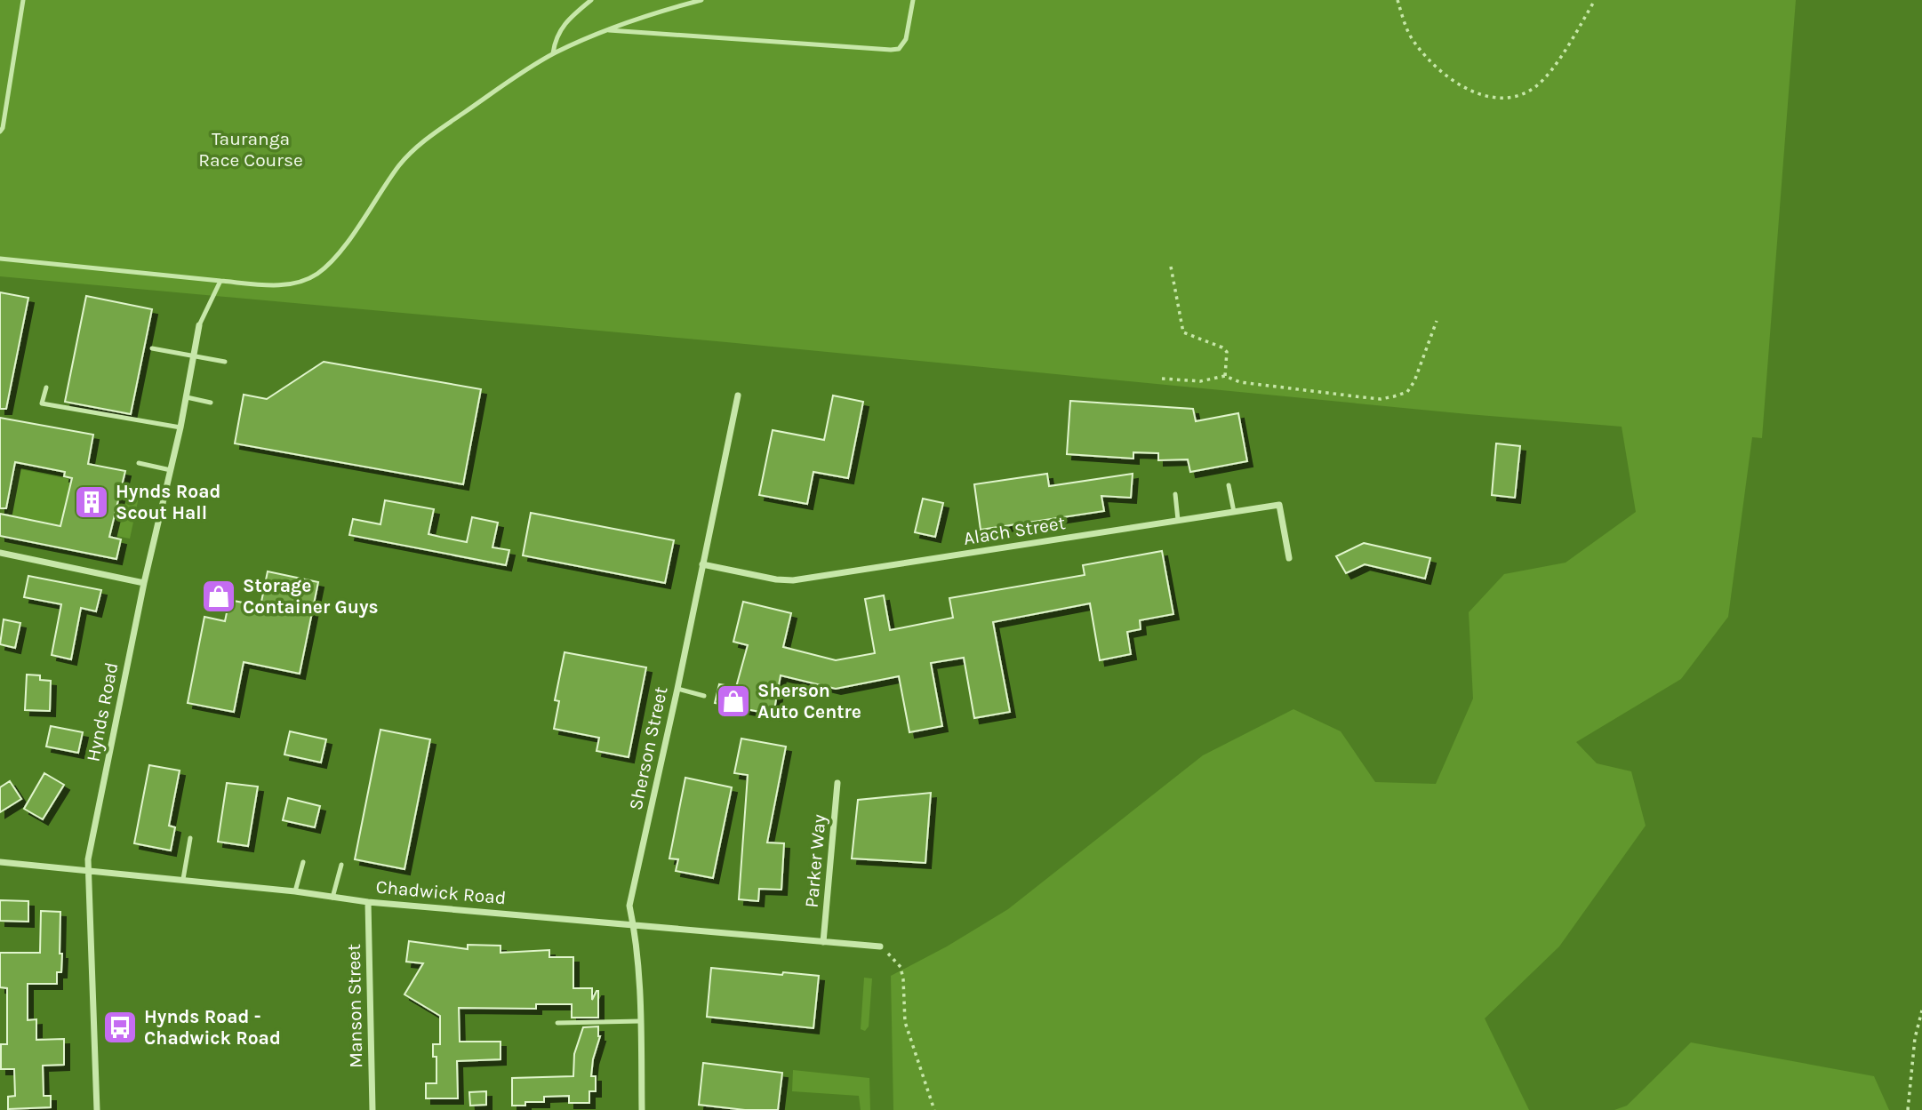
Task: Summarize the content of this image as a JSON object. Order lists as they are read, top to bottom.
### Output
{
  "streets": {
    "street": [
      "Alach Street",
      "Hynds Road",
      "Sherson Street",
      "Parker Way",
      "Chadwick Road",
      "Manson Street"
    ]
  },
  "crossings": [
    ["Alach Street", "Sherson Street"],
    ["Hynds Road", "Chadwick Road"],
    ["Sherson Street", "Chadwick Road"],
    ["Parker Way", "Chadwick Road"],
    ["Chadwick Road", "Manson Street"]
  ],
  "parks": ["Tauranga Race Course"],
  "places": {
    "building": ["Hynds Road Scout Hall"],
    "shop": ["Storage Container Guys", "Sherson Auto Centre"],
    "bus stop": ["Hynds Road - Chadwick Road"]
  }
}
